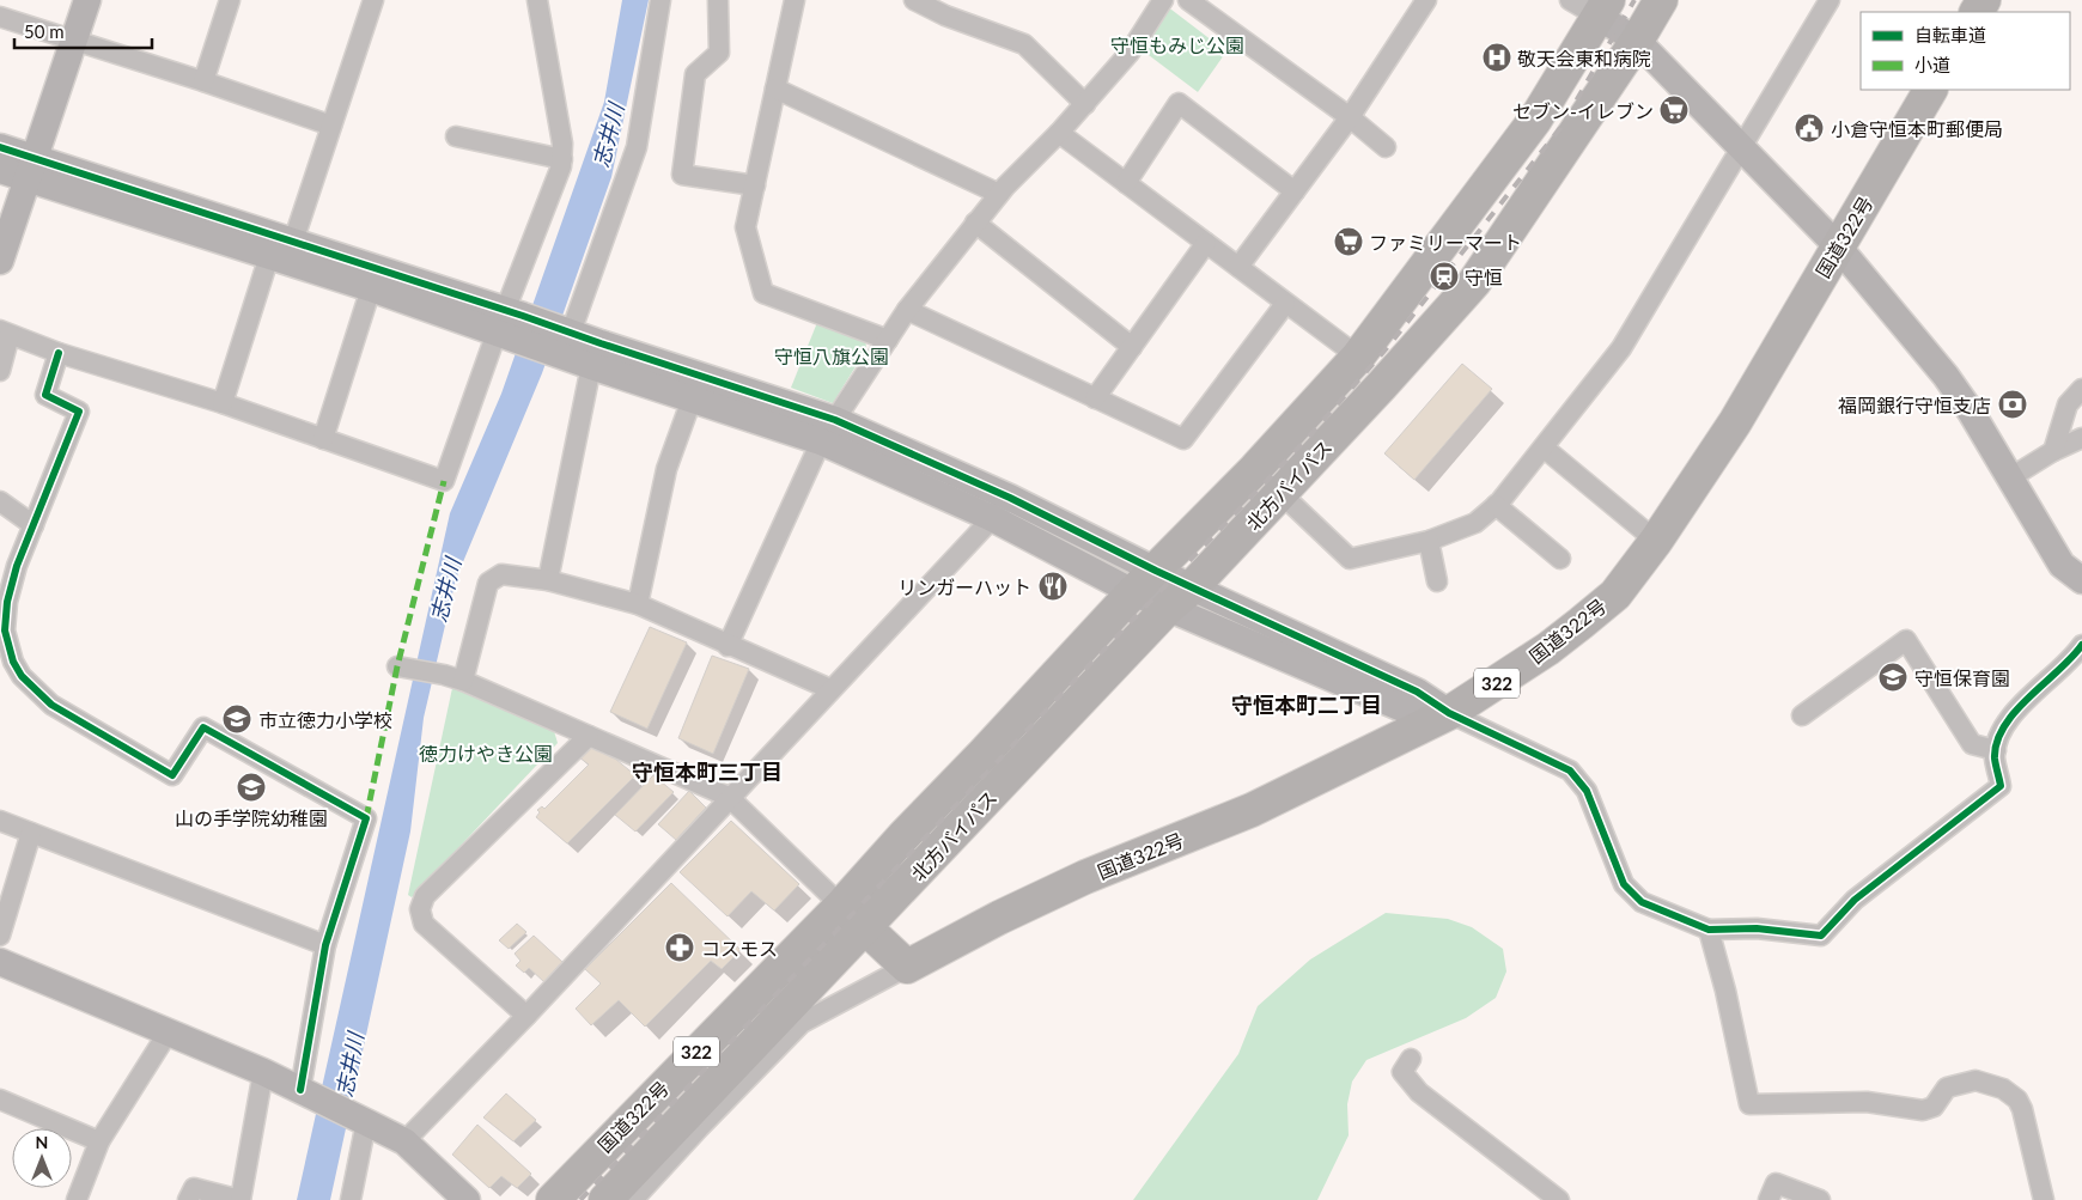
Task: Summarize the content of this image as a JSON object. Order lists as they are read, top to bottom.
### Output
{
  "streets": {
    "highway": ["国道322号", "北方バイパス", "322"]
  },
  "crossings": [
    ["国道322号", "北方バイパス"]
  ],
  "districts": ["守恒本町二丁目", "守恒本町三丁目"],
  "water": ["志井川"],
  "parks": ["守恒もみじ公園", "守恒八旗公園", "徳力けやき公園"],
  "places": {
    "hospital": ["敬天会東和病院"],
    "supermarket": ["セブン-イレブン", "ファミリーマート"],
    "public building": ["小倉守恒本町郵便局"],
    "station": ["守恒"],
    "bank": ["福岡銀行守恒支店"],
    "restaurant": ["リンガーハット"],
    "school or university": ["守恒保育園", "市立徳力小学校", "山の手学院幼稚園"],
    "pharmacy": ["コスモス"]
  },
  "legend": ["自転車道", "小道"],
  "scale_bar": "50 m",
  "north": "top"
}
